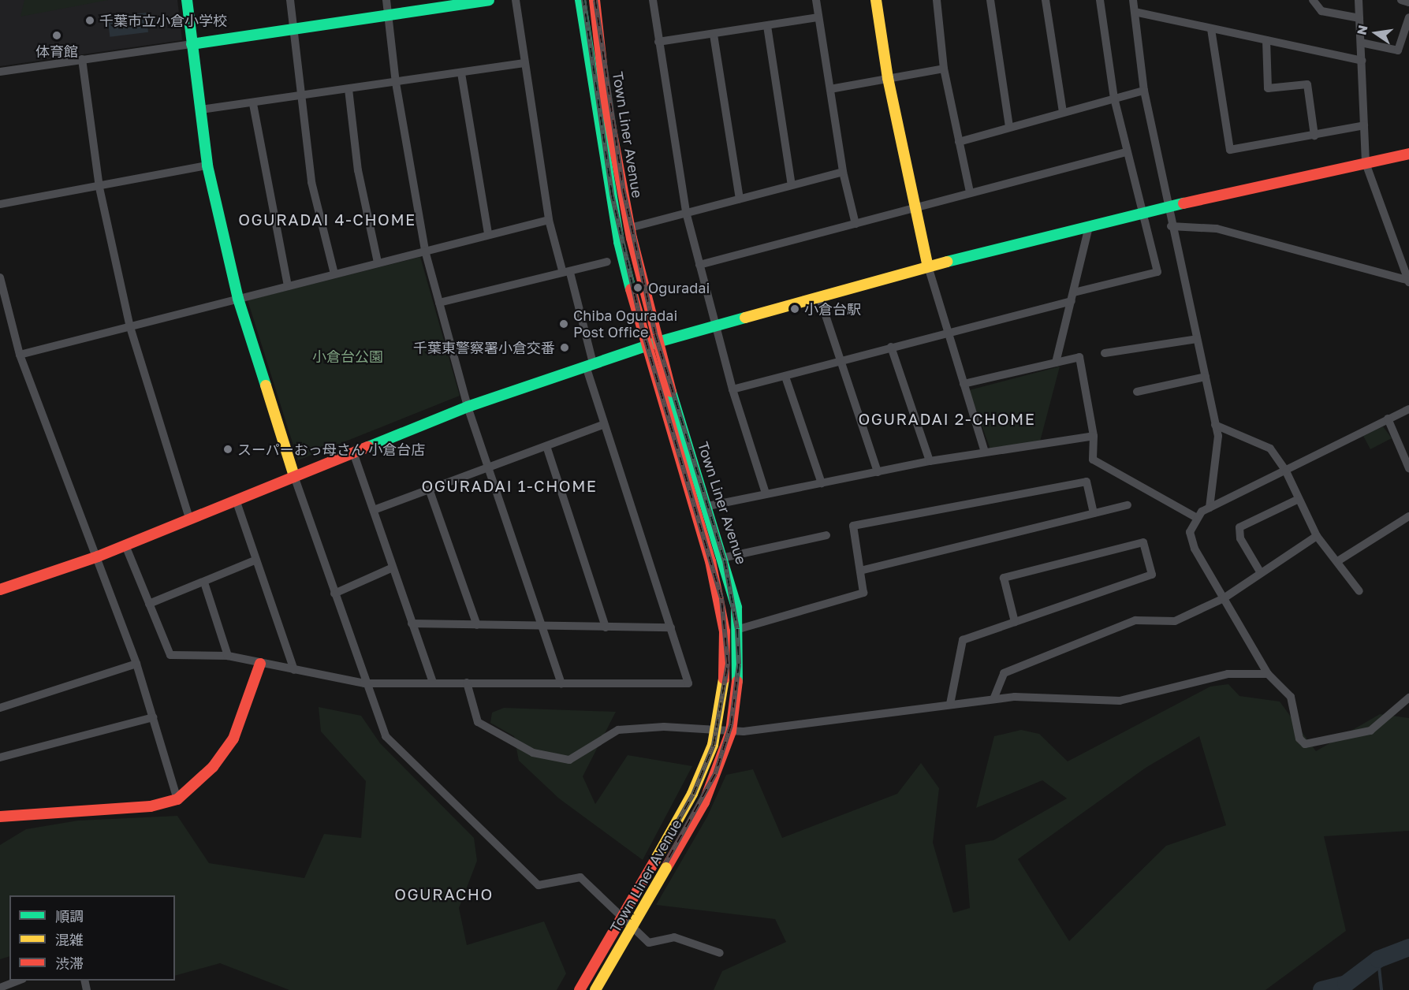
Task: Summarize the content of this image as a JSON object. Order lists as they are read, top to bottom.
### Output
{
  "streets": {
    "street": ["Town Liner Avenue"]
  },
  "districts": [
    "OGURADAI 4-CHOME",
    "OGURADAI 2-CHOME",
    "OGURADAI 1-CHOME",
    "OGURACHO"
  ],
  "parks": ["小倉台公園"],
  "places": [
    "千葉市立小倉小学校",
    "体育館",
    "Oguradai",
    "小倉台駅",
    "Chiba Oguradai Post Office",
    "千葉東警察署小倉交番",
    "スーパーおっ母さん 小倉台店"
  ],
  "legend": ["順調", "混雑", "渋滞"],
  "north": "left"
}
